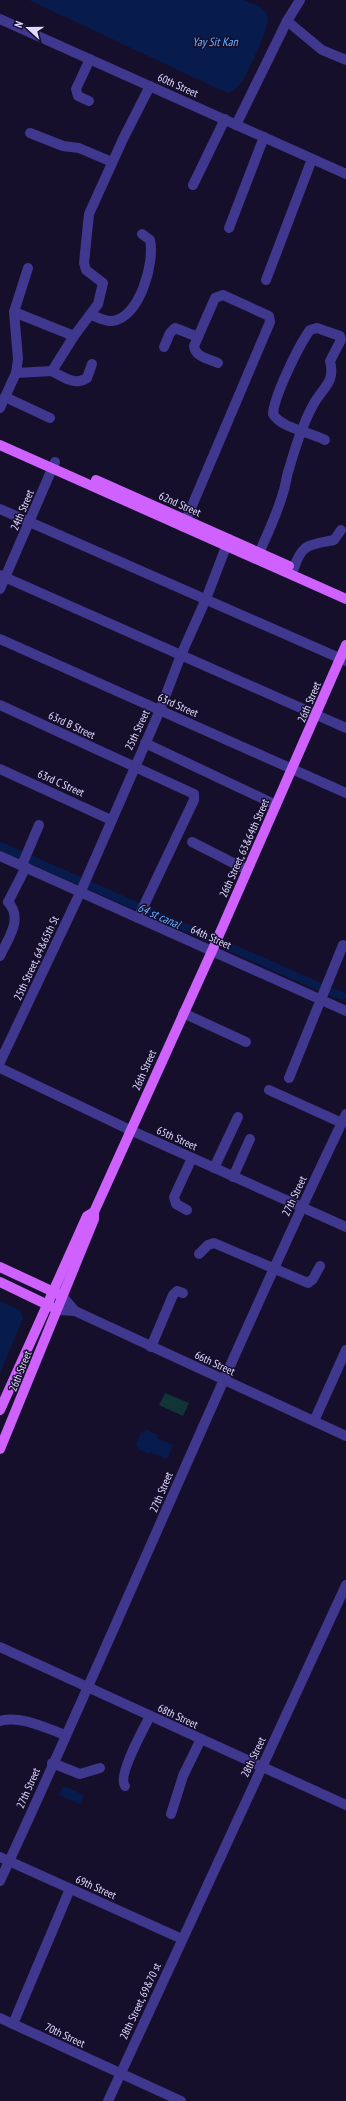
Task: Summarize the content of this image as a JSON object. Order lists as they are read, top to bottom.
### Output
{
  "streets": {
    "main road": [
      "62nd Street",
      "26th Street",
      "26th Street, 63&64th Street",
      "66th Street"
    ],
    "street": [
      "60th Street",
      "24th Street",
      "63rd Street",
      "63rd B Street",
      "25th Street",
      "63rd C Street",
      "64th Street",
      "25th Street, 64&65th St",
      "65th Street",
      "27th Street",
      "68th Street",
      "28th Street",
      "69th Street",
      "28th Street, 69&70 st",
      "70th Street"
    ]
  },
  "crossings": [
    ["62nd Street", "24th Street"],
    ["62nd Street", "25th Street"],
    ["26th Street", "63rd Street"],
    ["26th Street", "26th Street, 63&64th Street"],
    ["26th Street", "64th Street"],
    ["26th Street", "65th Street"],
    ["26th Street", "66th Street"],
    ["63rd Street", "25th Street"],
    ["63rd Street", "26th Street, 63&64th Street"],
    ["63rd B Street", "25th Street"],
    ["63rd B Street", "64th Street"],
    ["25th Street", "63rd C Street"],
    ["25th Street", "64th Street"],
    ["25th Street", "25th Street, 64&65th St"],
    ["26th Street, 63&64th Street", "64th Street"],
    ["64th Street", "25th Street, 64&65th St"],
    ["65th Street", "27th Street"],
    ["27th Street", "66th Street"],
    ["27th Street", "68th Street"],
    ["27th Street", "69th Street"],
    ["68th Street", "28th Street"],
    ["28th Street", "69th Street"],
    ["28th Street", "28th Street, 69&70 st"],
    ["69th Street", "28th Street, 69&70 st"],
    ["28th Street, 69&70 st", "70th Street"]
  ],
  "water": ["Yay Sit Kan", "64 st canal"],
  "north": "left"
}
